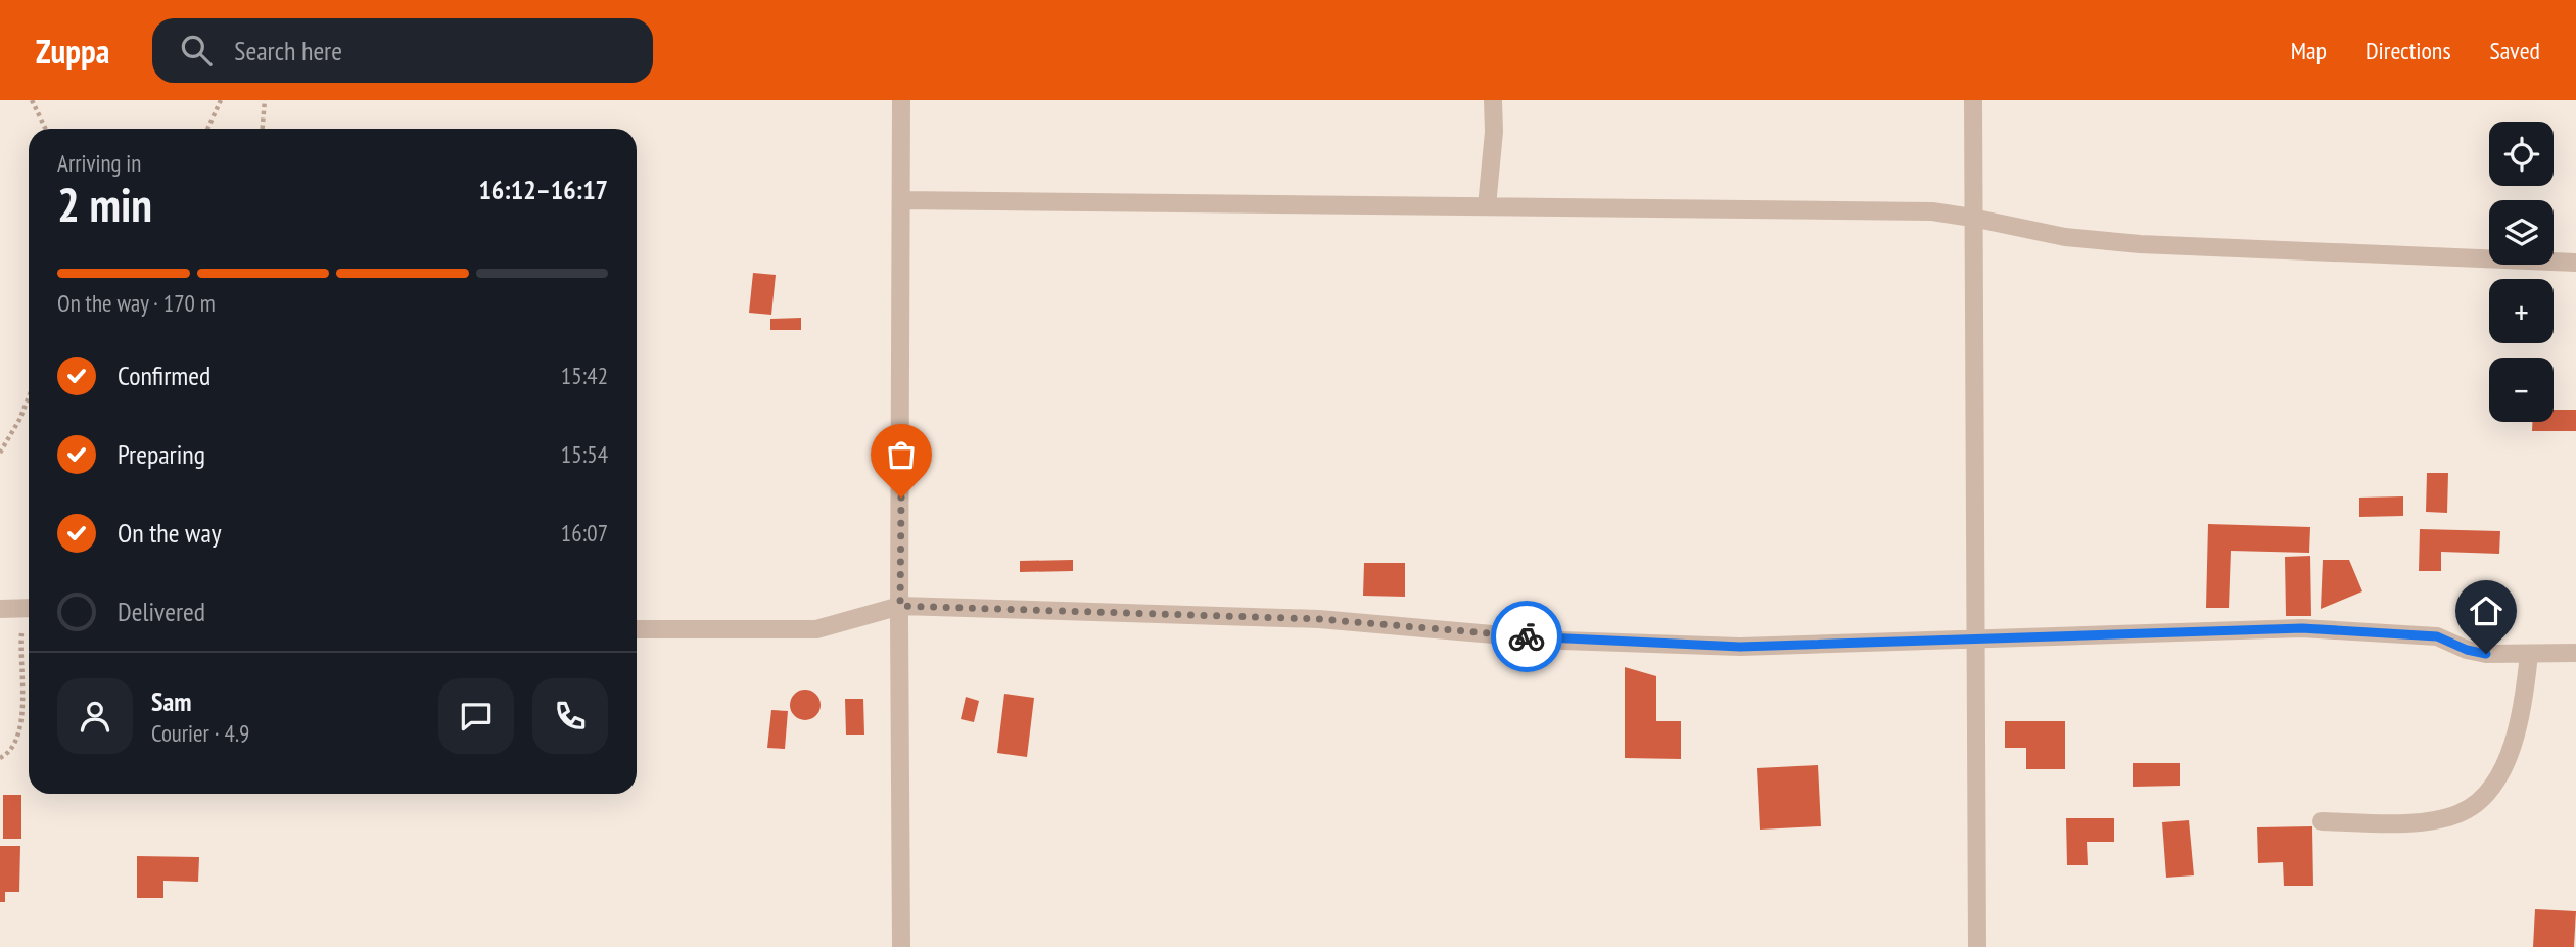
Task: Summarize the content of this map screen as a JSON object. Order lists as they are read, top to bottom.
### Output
{
  "page": {
    "header": "Zuppa",
    "search": "Search here",
    "nav": ["Map", "Directions", "Saved"],
    "map_buttons": ["+", "−"],
    "heading": ["2 min", "Arriving in", "16:12–16:17"],
    "panel": ["Sam", "Courier · 4.9"],
    "bar": "On the way · 170 m",
    "list": [
      ["Confirmed", "15:42"],
      ["Preparing", "15:54"],
      ["On the way", "16:07"],
      "Delivered"
    ]
  }
}
